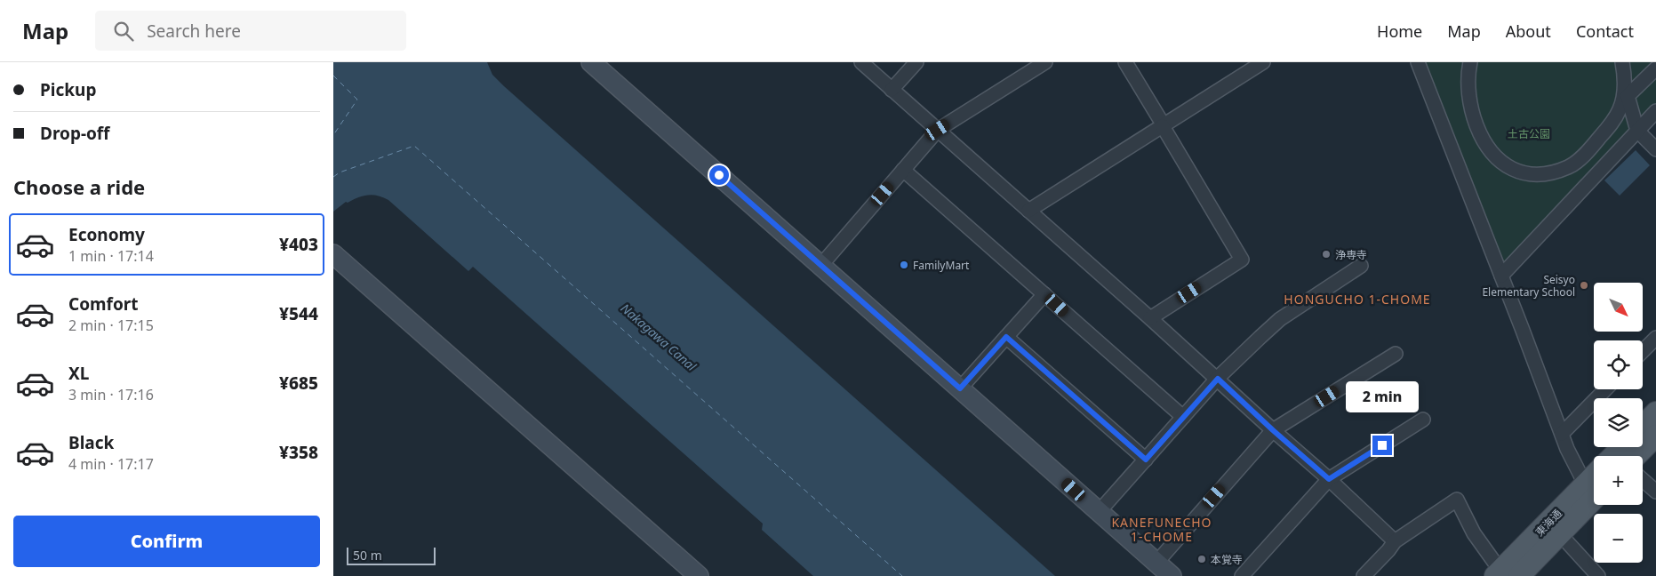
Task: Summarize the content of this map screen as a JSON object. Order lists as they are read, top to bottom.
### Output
{
  "streets": {
    "main road": ["東海通"]
  },
  "districts": ["HONGUCHO 1-CHOME", "KANEFUNECHO 1-CHOME"],
  "water": ["Nakagawa Canal"],
  "parks": ["土古公園"],
  "places": [
    "浄専寺",
    "FamilyMart",
    "Seisyo Elementary School",
    "本覚寺"
  ],
  "scale_bar": "50 m",
  "north": "bottom right",
  "page": {
    "header": "Map",
    "search": "Search here",
    "nav": [
      "Home",
      "Map",
      "About",
      "Contact"
    ],
    "banner": ["Pickup", "Drop-off"],
    "heading": "Choose a ride",
    "list": [
      {
        "name": "Economy",
        "note": "1 min · 17:14",
        "value": "¥403"
      },
      {
        "name": "Comfort",
        "note": "2 min · 17:15",
        "value": "¥544"
      },
      {
        "name": "XL",
        "note": "3 min · 17:16",
        "value": "¥685"
      },
      {
        "name": "Black",
        "note": "4 min · 17:17",
        "value": "¥358"
      }
    ],
    "map_buttons": ["+", "−"],
    "bubble": "2 min",
    "buttons": "Confirm",
    "scale": "50 m"
  }
}
